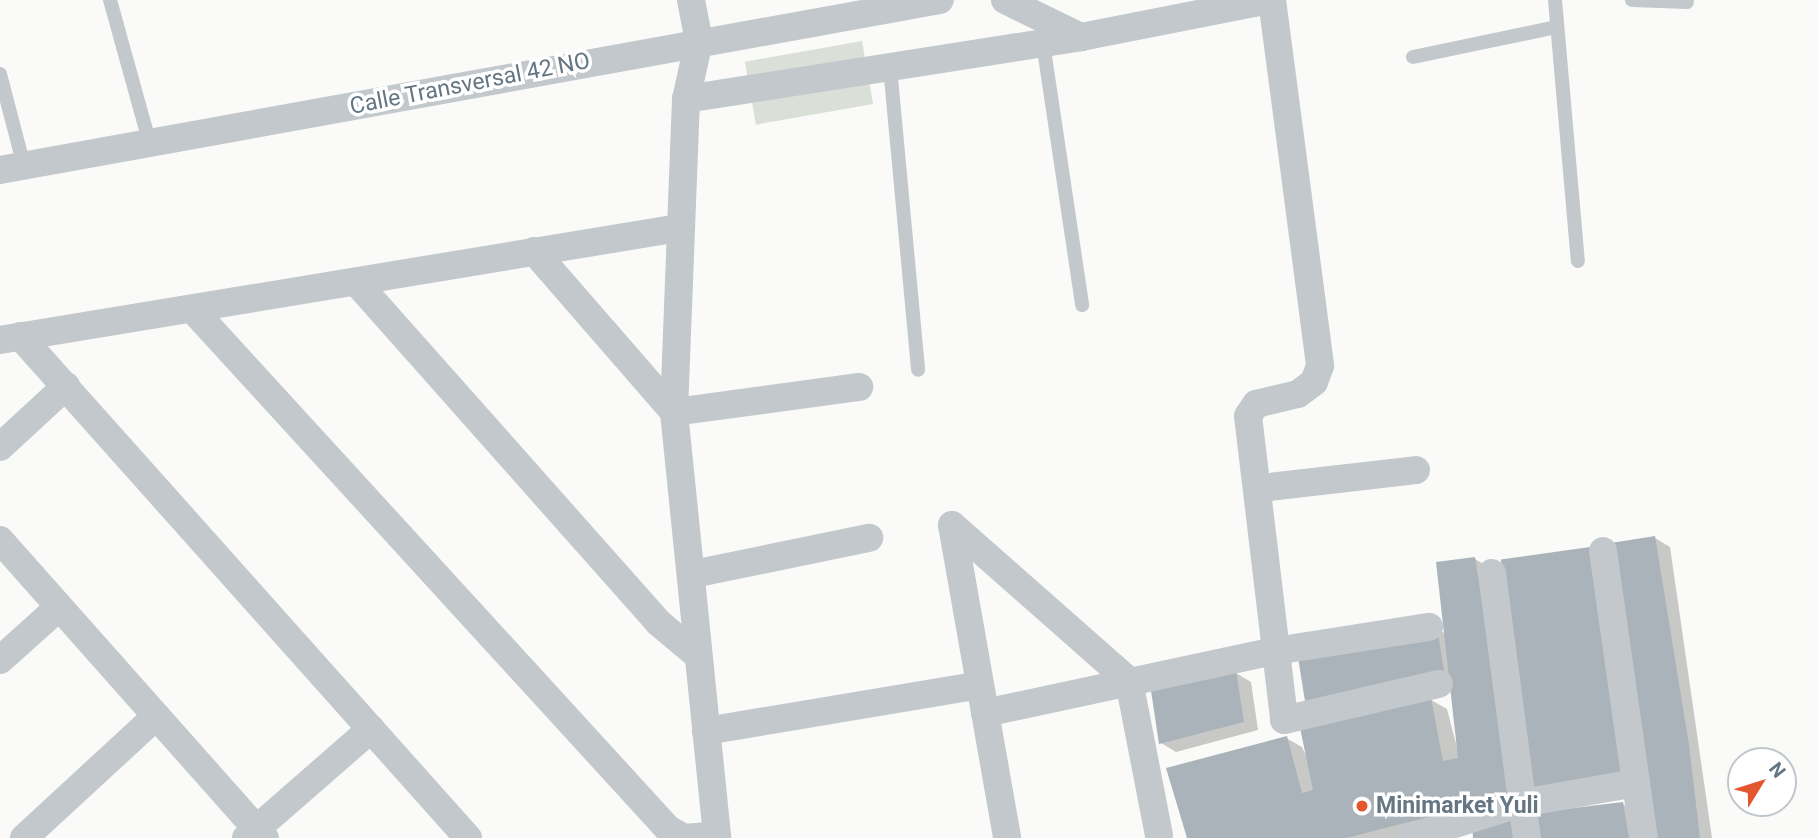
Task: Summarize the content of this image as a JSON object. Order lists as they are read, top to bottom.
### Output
{
  "streets": {
    "street": ["Calle Transversal 42 NO"]
  },
  "places": ["Minimarket Yuli"],
  "north": "top right"
}
